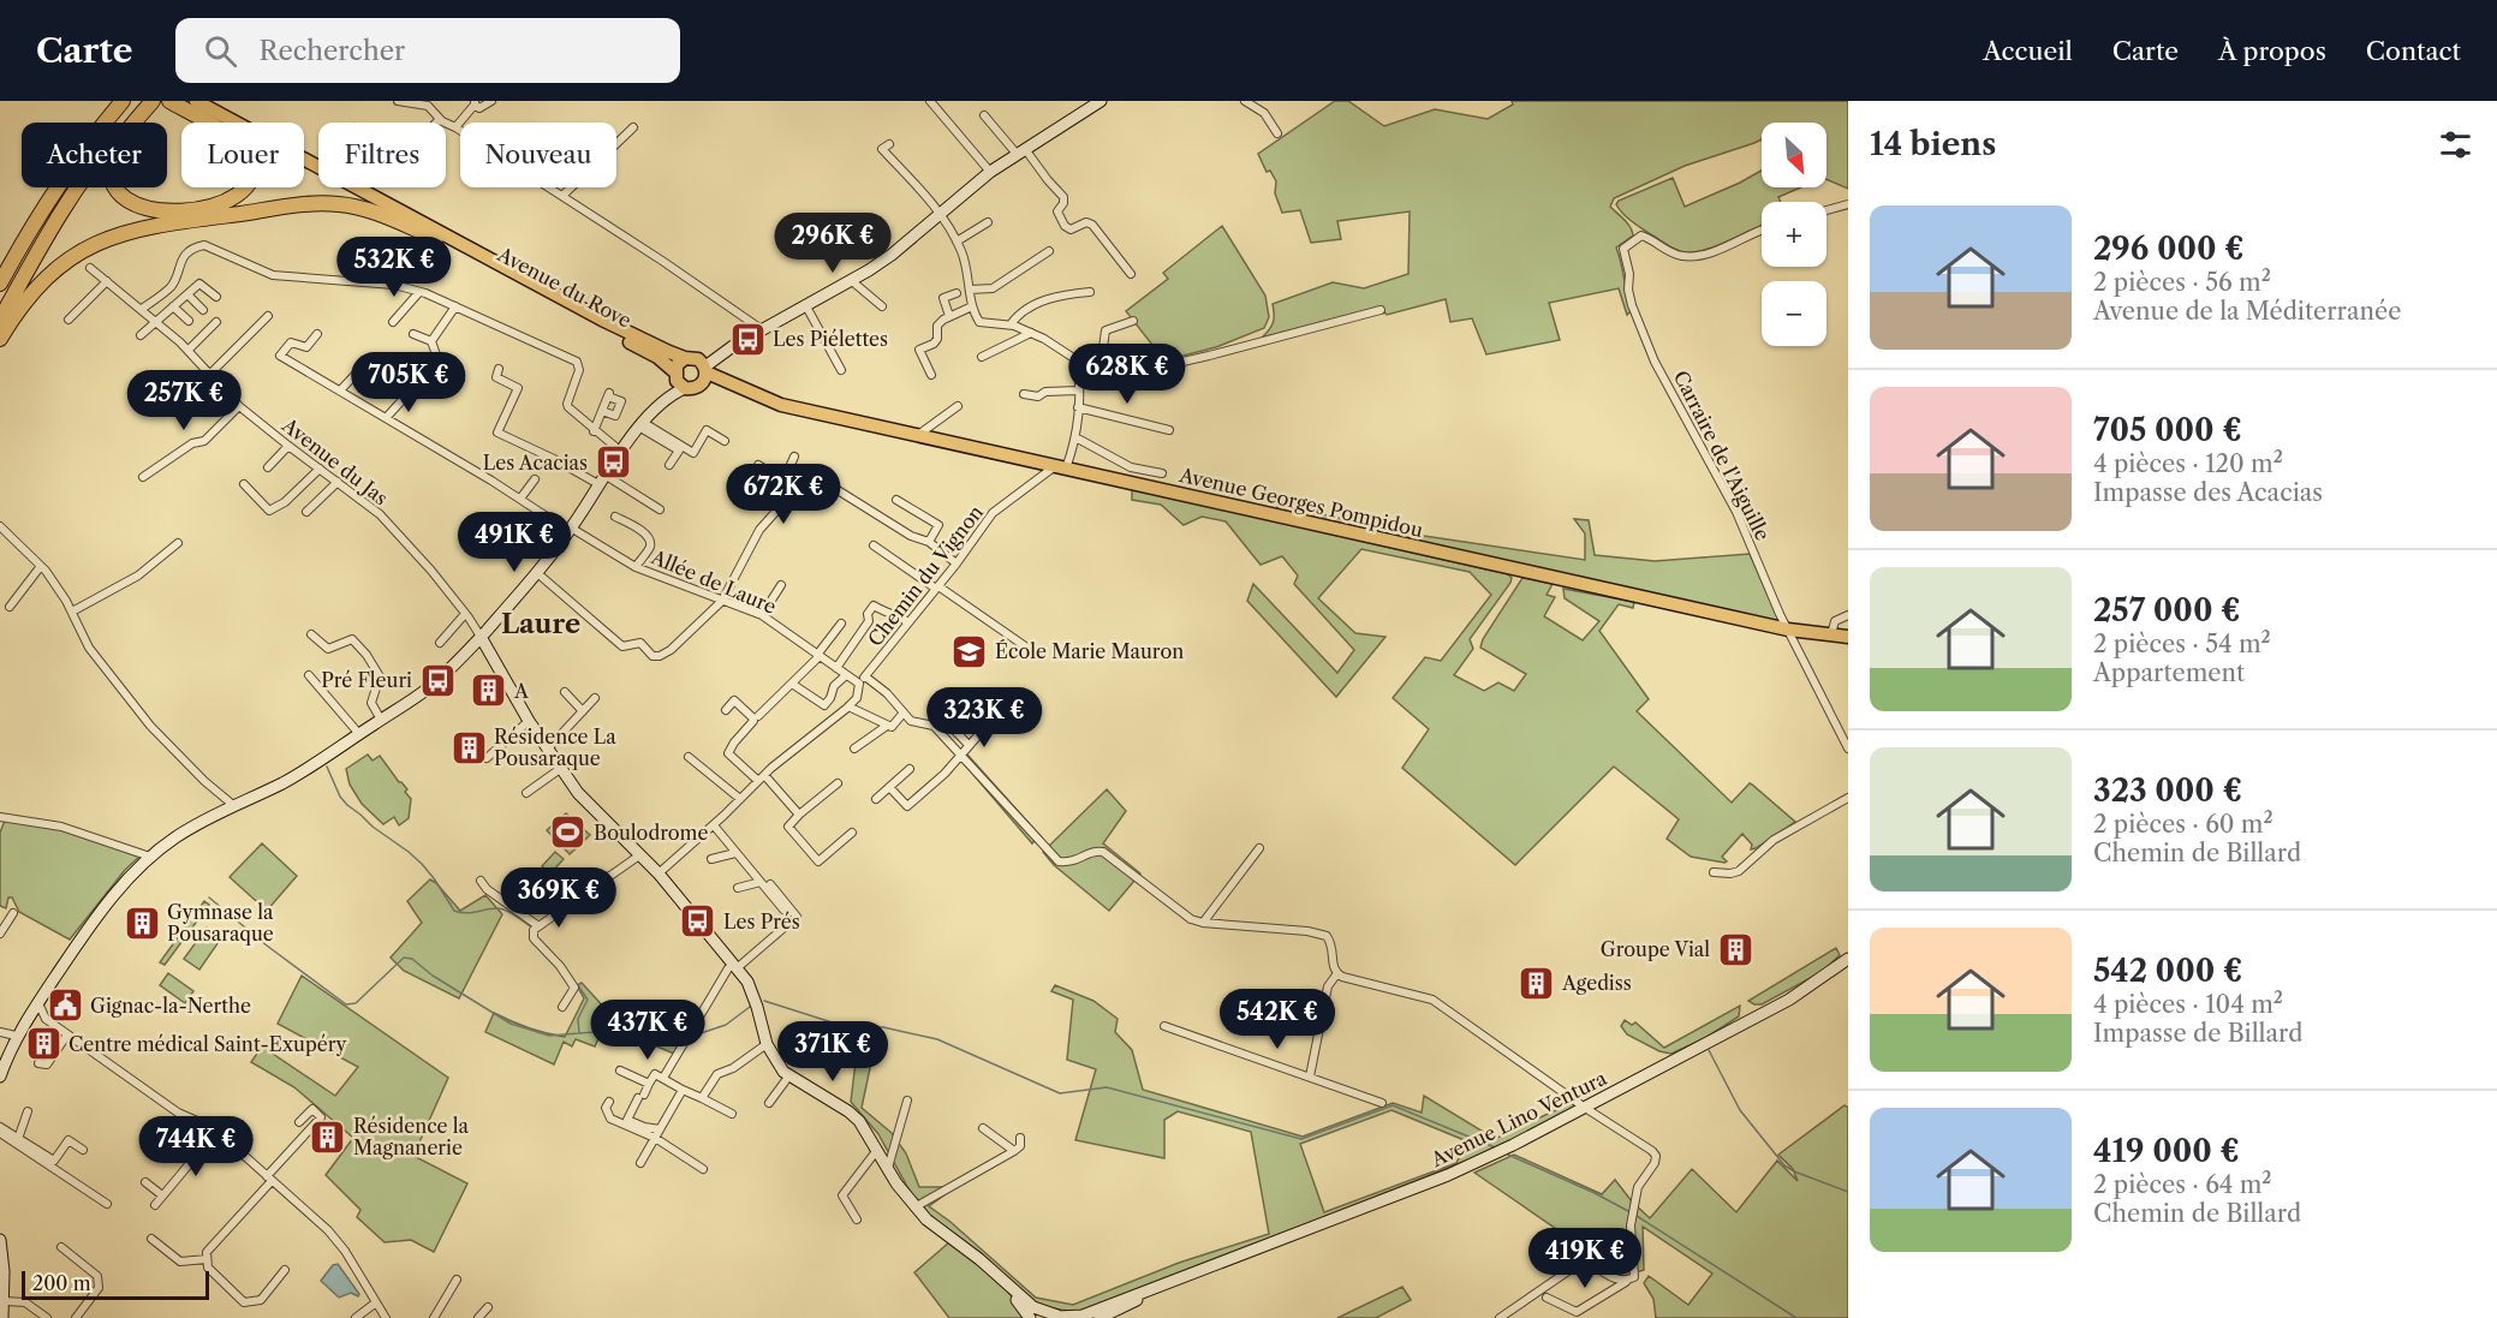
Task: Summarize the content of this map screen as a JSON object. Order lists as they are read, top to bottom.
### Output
{
  "streets": {
    "main road": ["Avenue du Rove", "Avenue Georges Pompidou"],
    "street": [
      "Carraire de l'Aiguille",
      "Avenue du Jas",
      "Chemin du Vignon",
      "Allée de Laure",
      "Avenue Lino Ventura"
    ]
  },
  "crossings": [
    ["Avenue du Rove", "Avenue Georges Pompidou"],
    ["Carraire de l'Aiguille", "Avenue Georges Pompidou"],
    ["Avenue Georges Pompidou", "Chemin du Vignon"],
    ["Chemin du Vignon", "Allée de Laure"]
  ],
  "districts": ["Laure"],
  "places": {
    "bus stop": [
      "Les Piélettes",
      "Les Acacias",
      "Pré Fleuri",
      "Les Prés"
    ],
    "school or university": ["École Marie Mauron"],
    "building": [
      "A",
      "Résidence La Pousaraque",
      "Gymnase la Pousaraque",
      "Groupe Vial",
      "Agediss",
      "Centre médical Saint-Exupéry",
      "Résidence la Magnanerie"
    ],
    "sports": ["Boulodrome"],
    "public building": ["Gignac-la-Nerthe"]
  },
  "scale_bar": "200 m",
  "north": "bottom right",
  "page": {
    "header": "Carte",
    "search": "Rechercher",
    "nav": [
      "Accueil",
      "Carte",
      "À propos",
      "Contact"
    ],
    "heading": "14 biens",
    "map_buttons": ["+", "−"],
    "chip": [
      "Acheter",
      "Louer",
      "Filtres",
      "Nouveau"
    ],
    "list": [
      {
        "name": "296 000 €",
        "note": "2 pièces · 56 m² · Avenue de la Méditerranée"
      },
      {
        "name": "705 000 €",
        "note": "4 pièces · 120 m² · Impasse des Acacias"
      },
      {
        "name": "257 000 €",
        "note": "2 pièces · 54 m² · Appartement"
      },
      {
        "name": "323 000 €",
        "note": "2 pièces · 60 m² · Chemin de Billard"
      },
      {
        "name": "542 000 €",
        "note": "4 pièces · 104 m² · Impasse de Billard"
      },
      {
        "name": "419 000 €",
        "note": "2 pièces · 64 m² · Chemin de Billard"
      }
    ],
    "price": [
      "296K €",
      "532K €",
      "628K €",
      "705K €",
      "257K €",
      "672K €",
      "491K €",
      "323K €",
      "369K €",
      "542K €",
      "437K €",
      "371K €",
      "744K €",
      "419K €"
    ],
    "scale": "200 m"
  }
}
